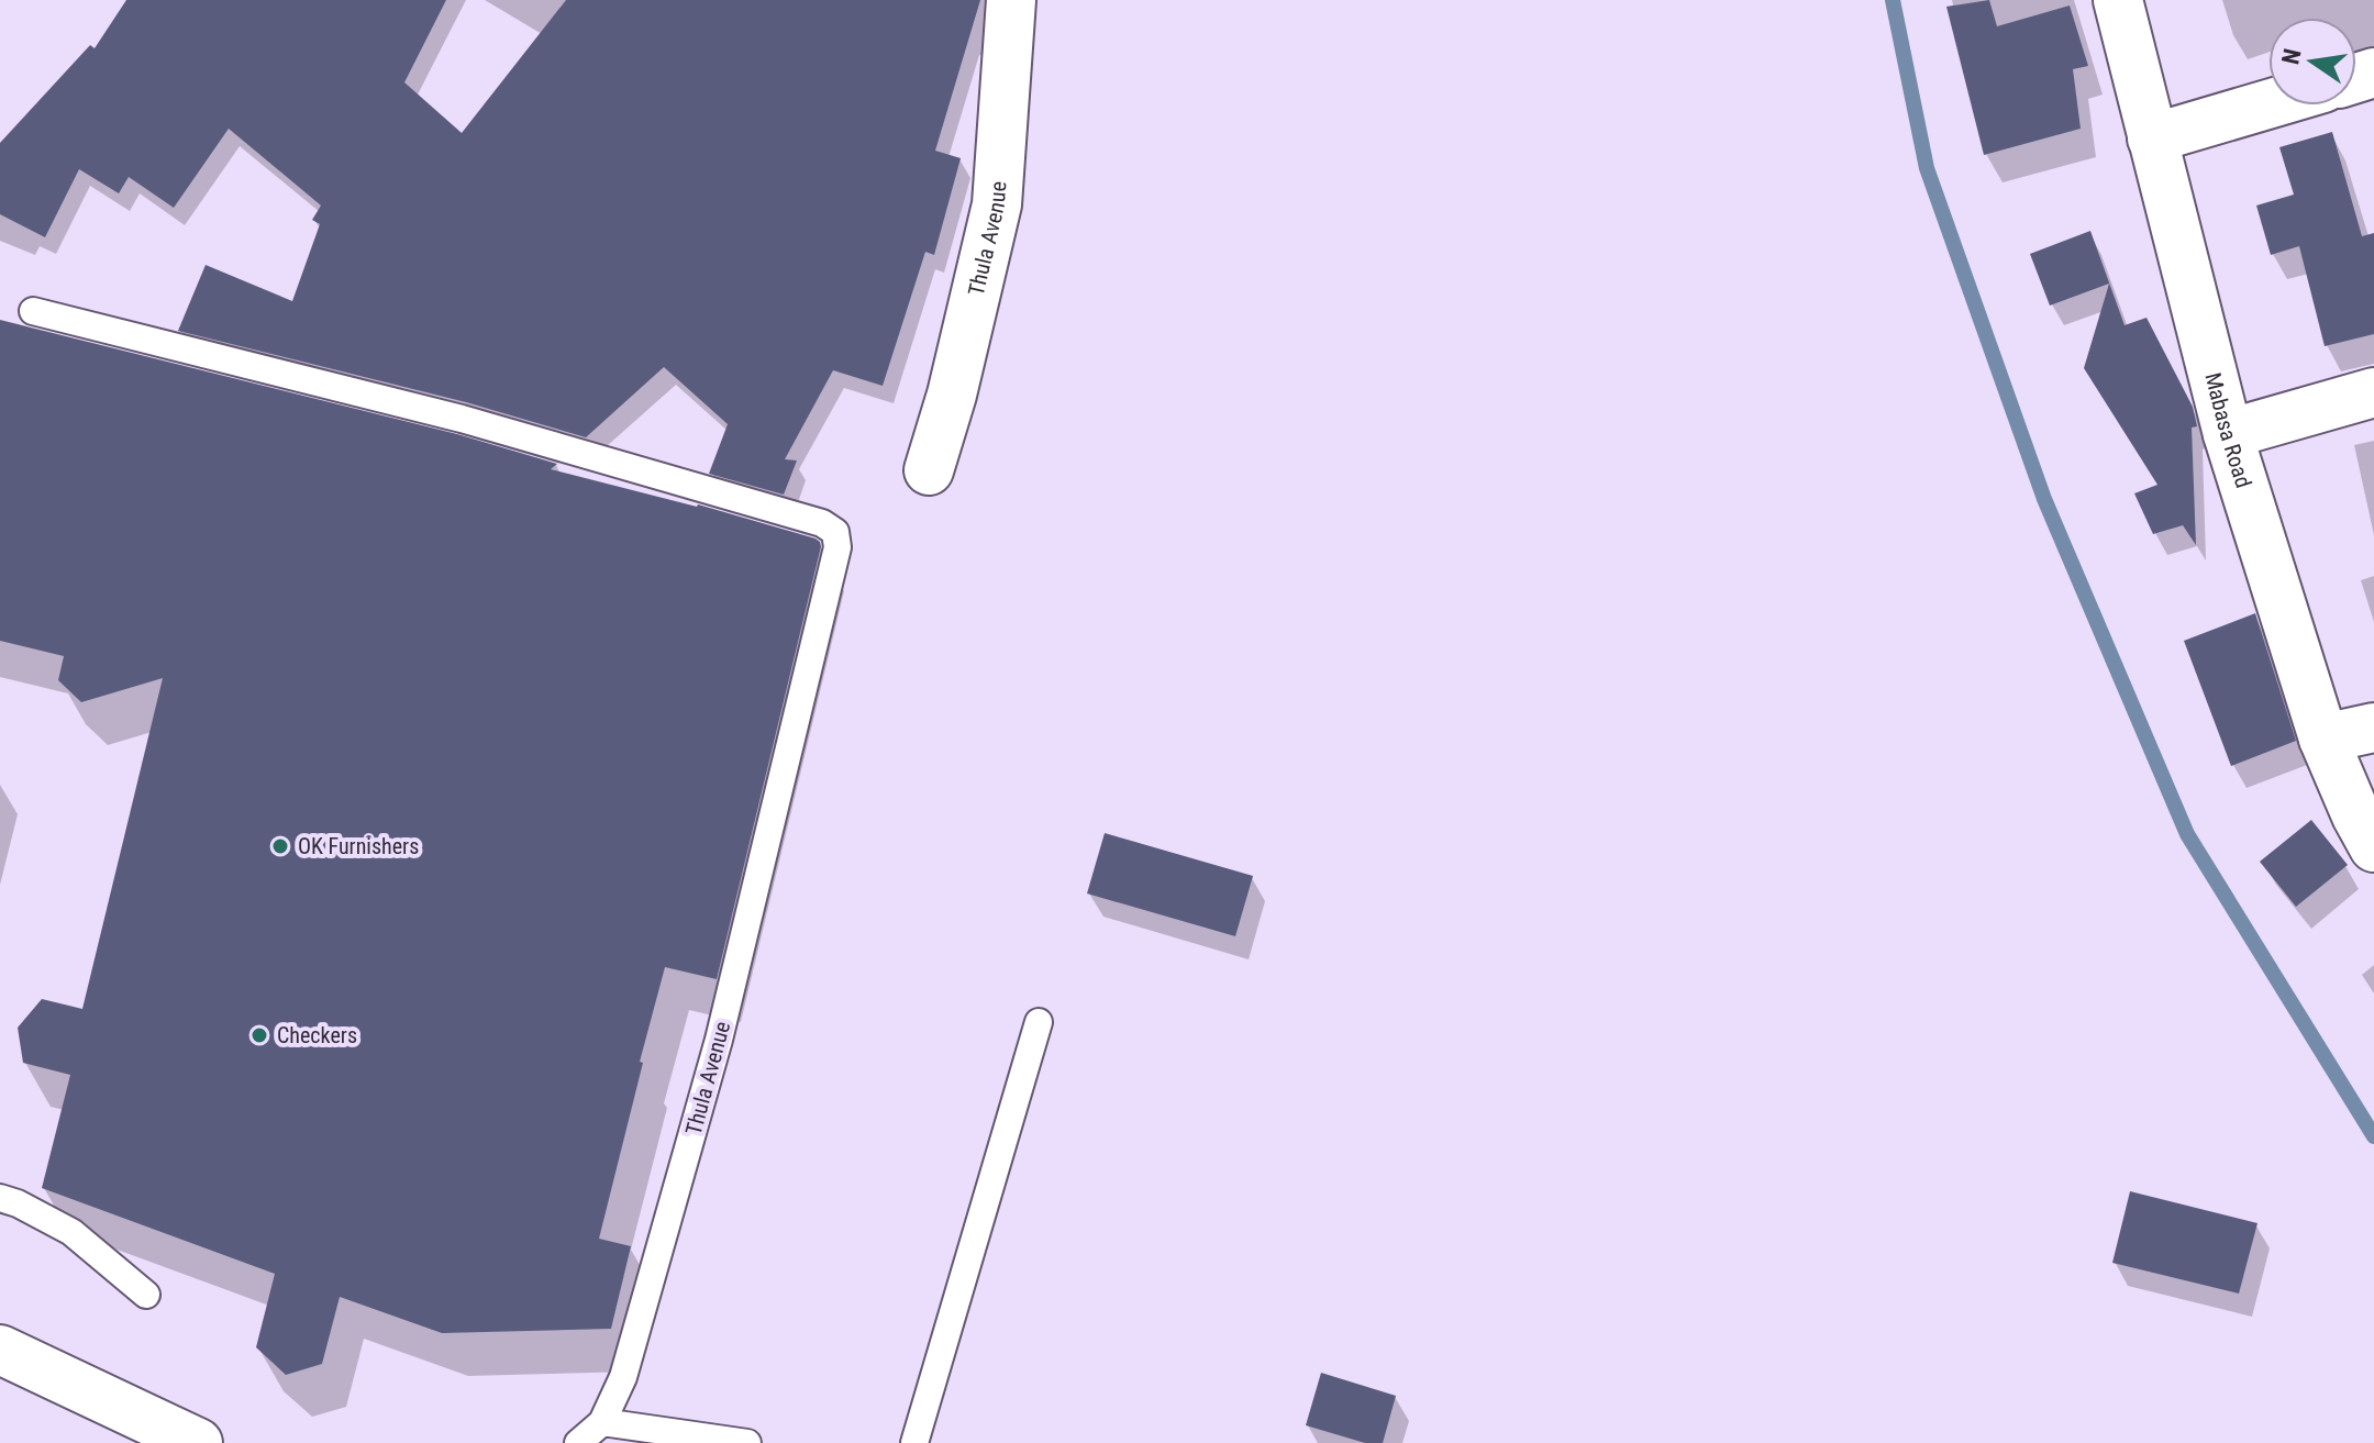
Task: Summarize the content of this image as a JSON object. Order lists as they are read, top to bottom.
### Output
{
  "streets": {
    "street": ["Thula Avenue", "Mabasa Road"]
  },
  "places": ["OK Furnishers", "Checkers"],
  "north": "left"
}
